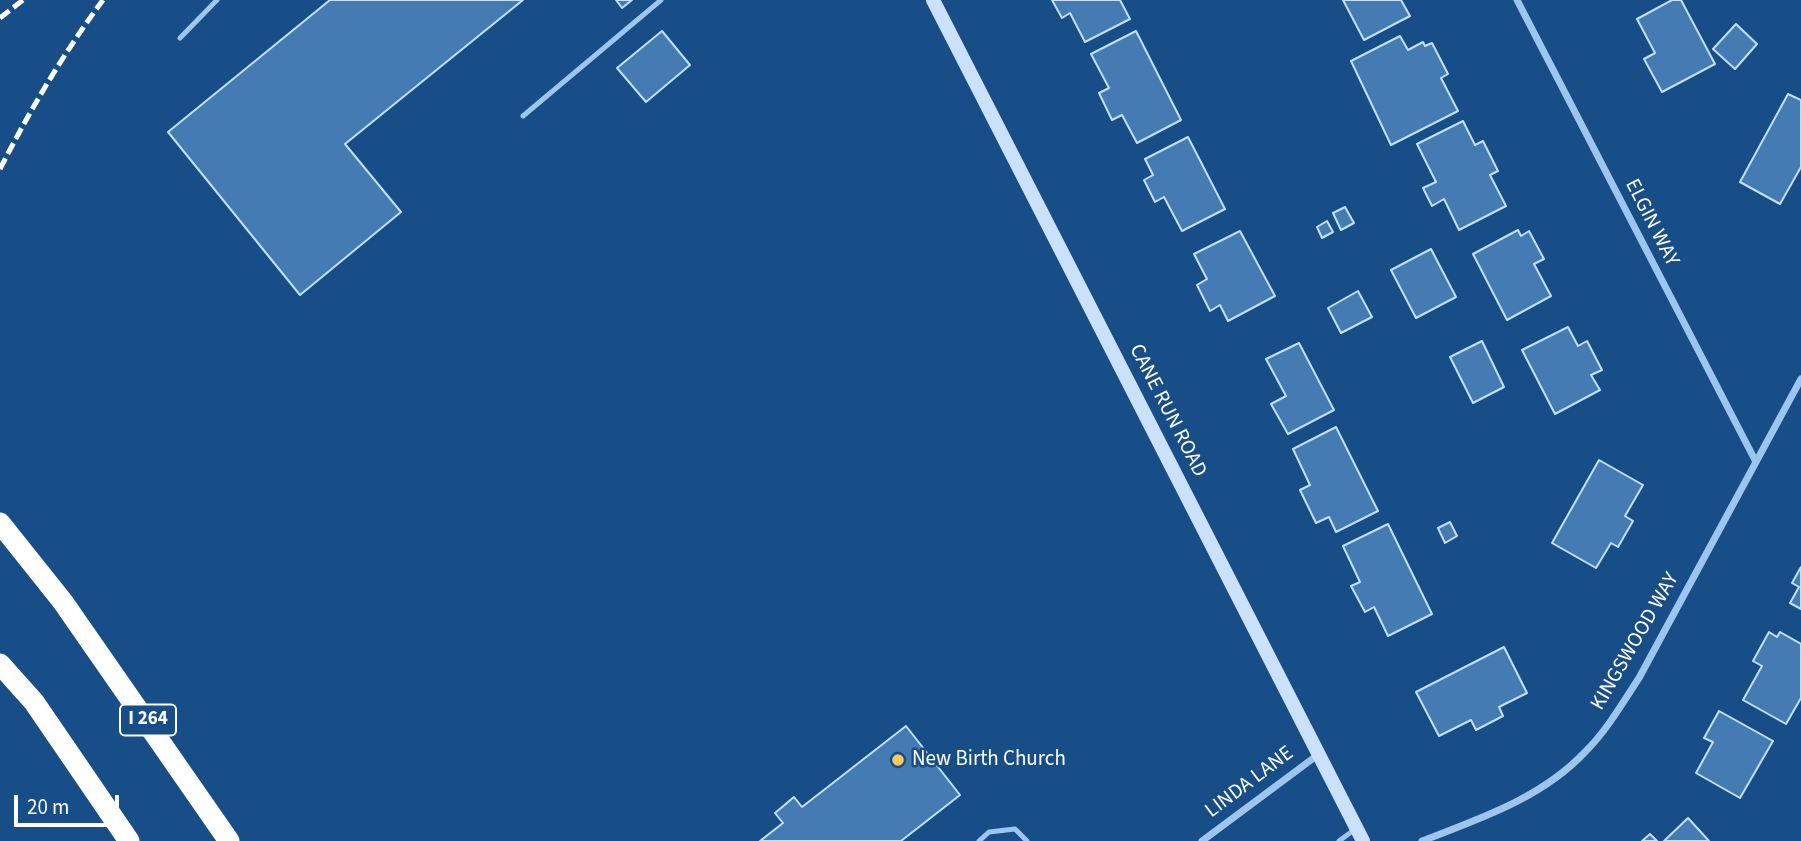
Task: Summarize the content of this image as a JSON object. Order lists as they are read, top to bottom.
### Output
{
  "streets": {
    "highway": ["I 264"],
    "main road": ["CANE RUN ROAD"],
    "street": ["ELGIN WAY", "KINGSWOOD WAY", "LINDA LANE"]
  },
  "crossings": [
    ["ELGIN WAY", "KINGSWOOD WAY"],
    ["CANE RUN ROAD", "LINDA LANE"]
  ],
  "places": ["New Birth Church"],
  "scale_bar": "20 m"
}
